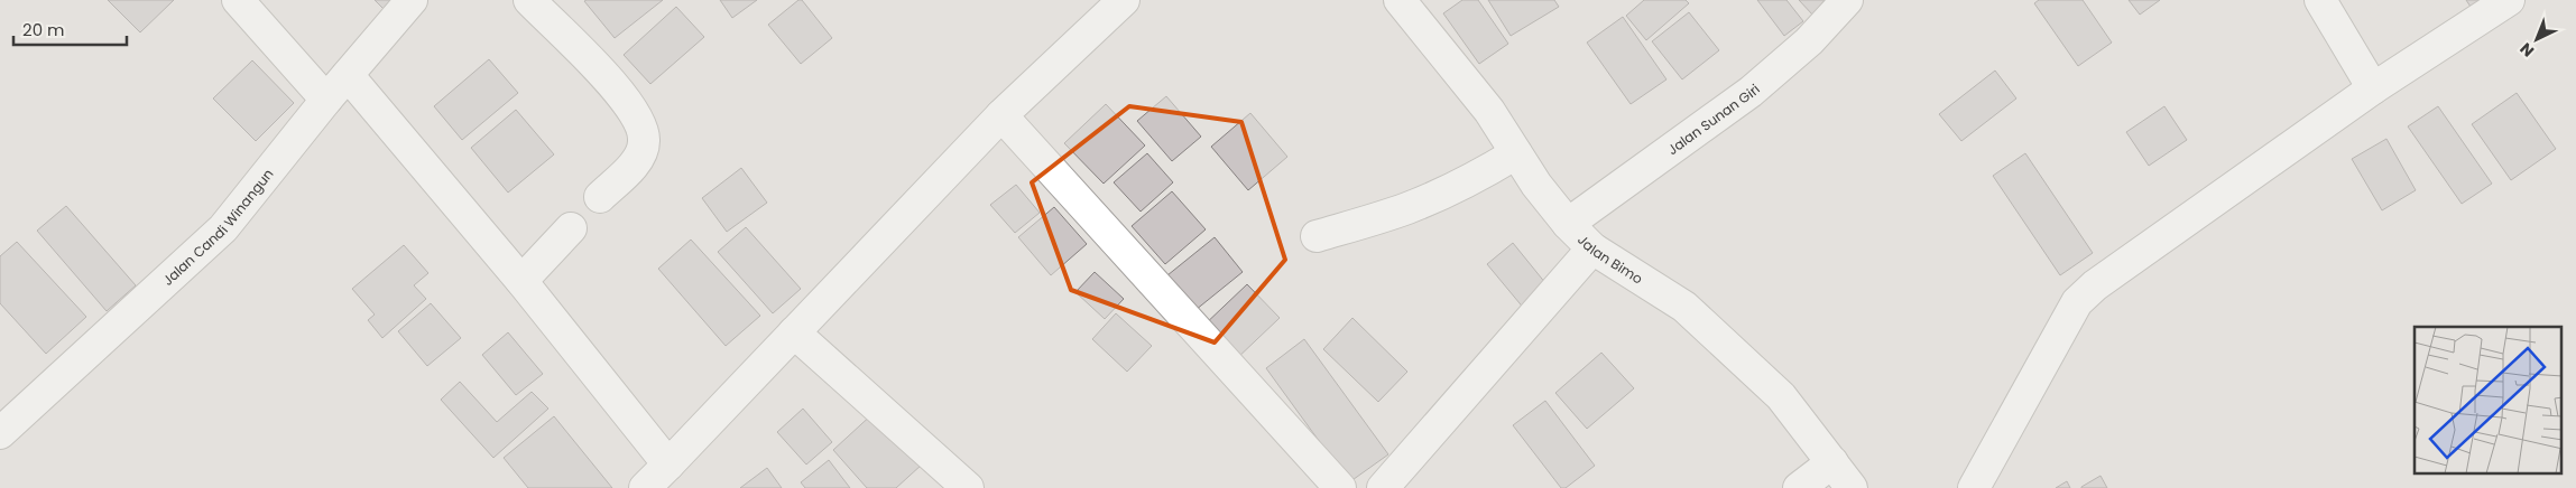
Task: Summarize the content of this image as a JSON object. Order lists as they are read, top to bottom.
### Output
{
  "streets": {
    "street": ["Jalan Sunan Giri", "Jalan Candi Winangun", "Jalan Bimo"]
  },
  "crossings": [
    ["Jalan Sunan Giri", "Jalan Bimo"]
  ],
  "scale_bar": "20 m",
  "north": "bottom left"
}
